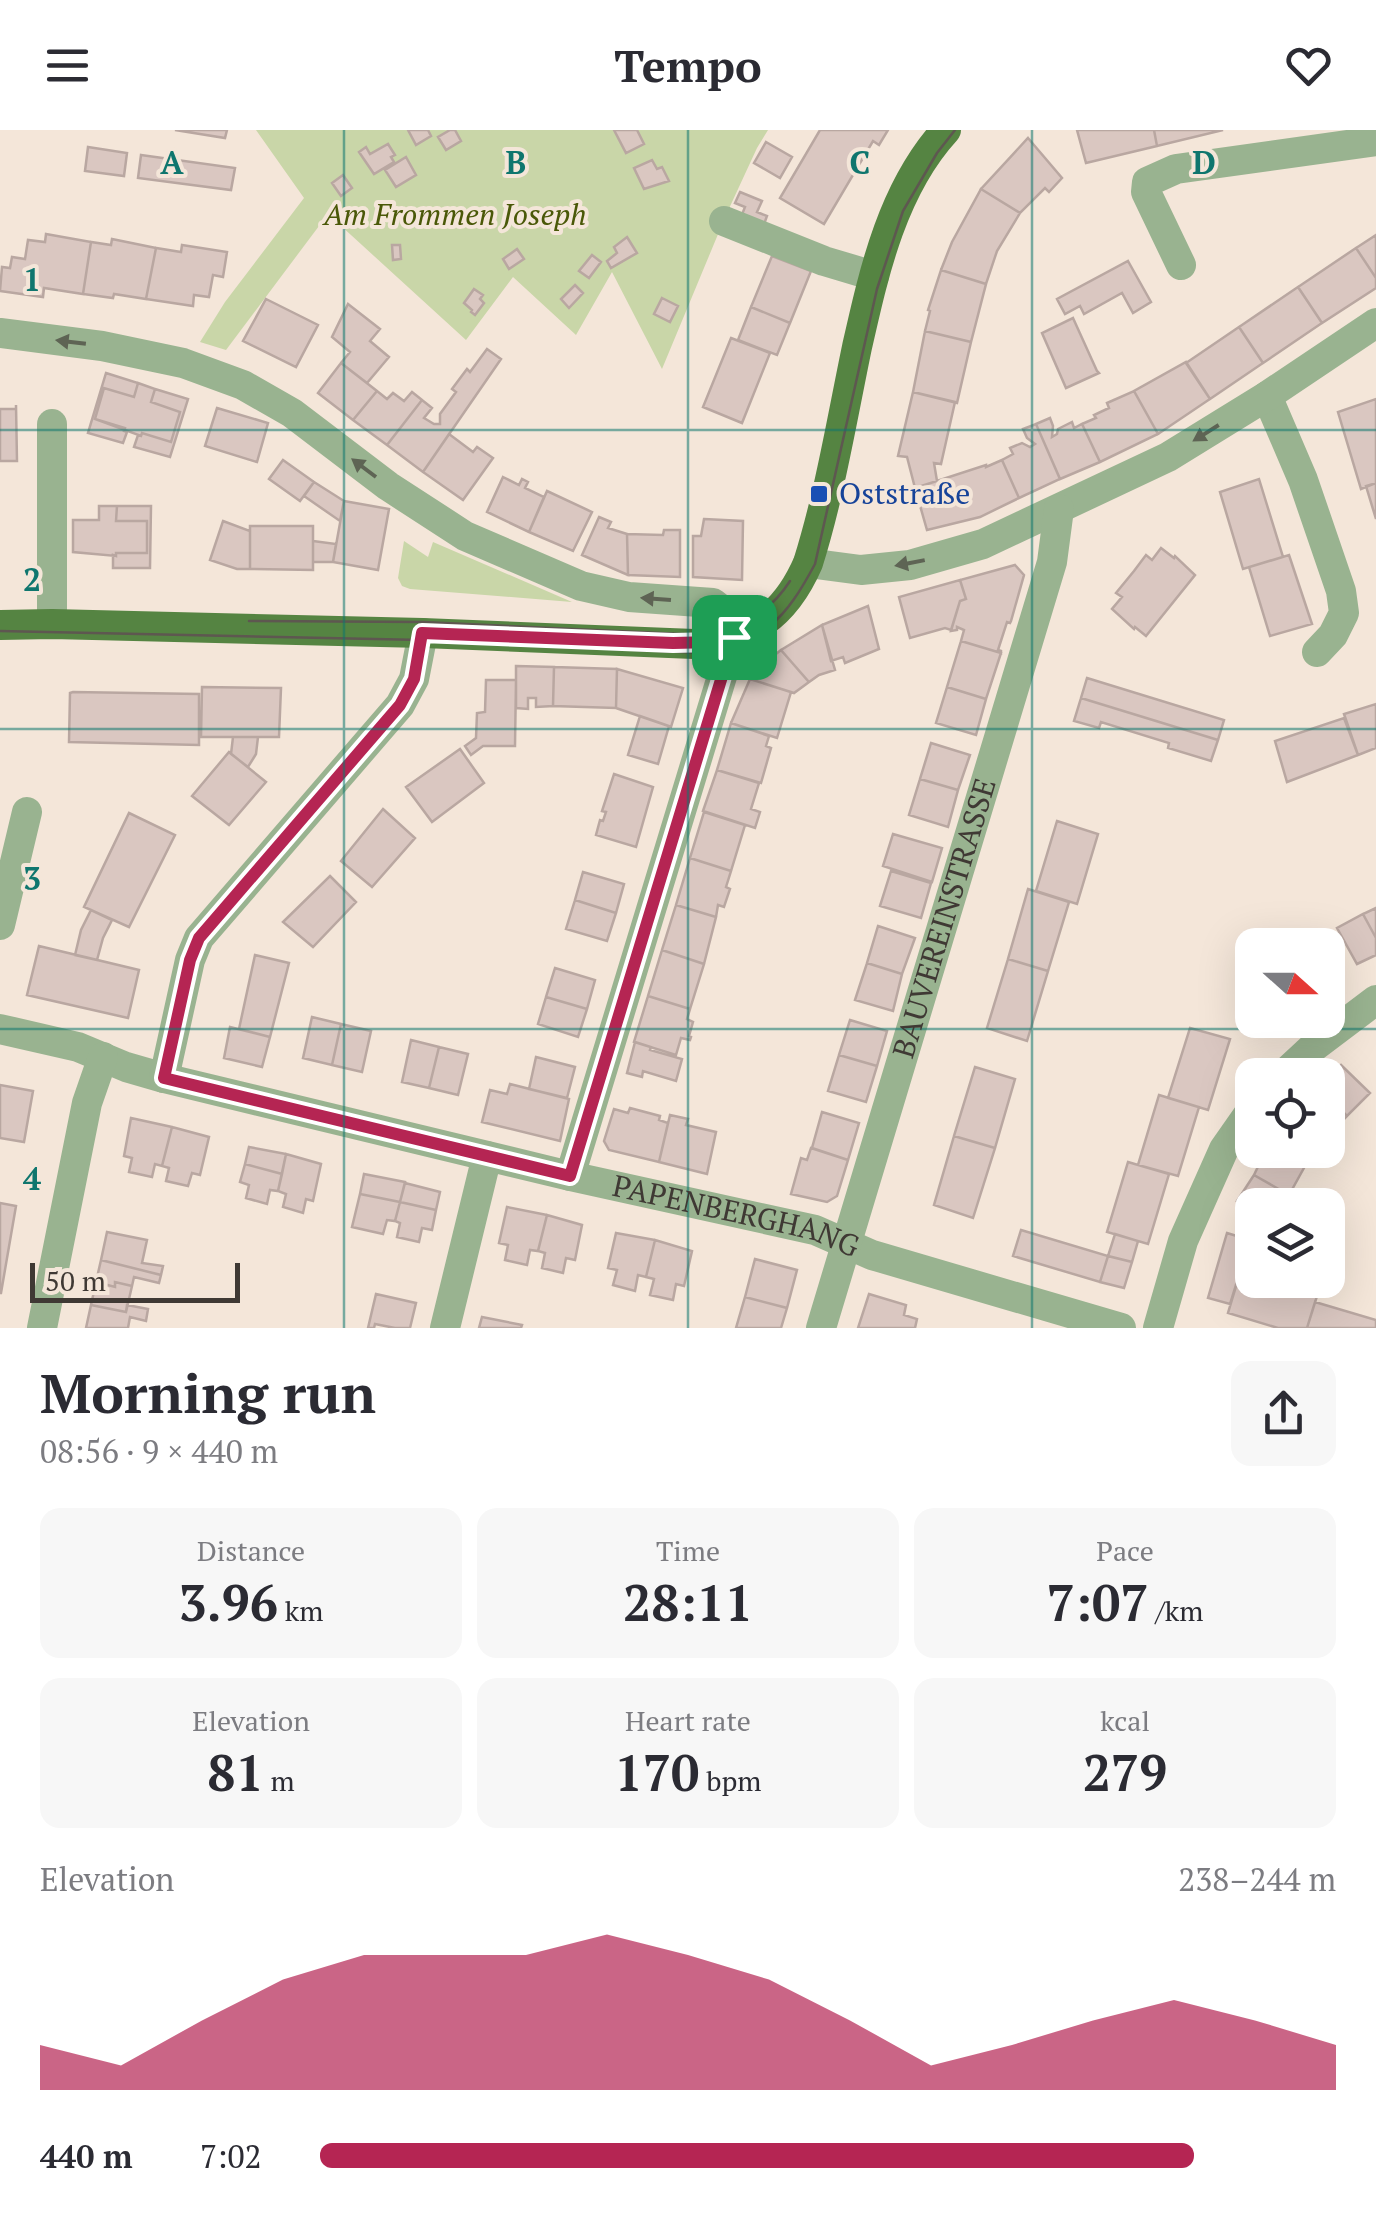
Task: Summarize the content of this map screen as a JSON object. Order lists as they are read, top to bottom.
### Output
{
  "streets": {
    "street": ["BAUVEREINSTRASSE", "PAPENBERGHANG"]
  },
  "crossings": [
    ["BAUVEREINSTRASSE", "PAPENBERGHANG"]
  ],
  "parks": ["Am Frommen Joseph"],
  "places": {
    "transit": ["Oststraße"]
  },
  "scale_bar": "50 m",
  "north": "right",
  "page": {
    "header": "Tempo",
    "scale": "50 m",
    "heading": ["Morning run", "08:56 · 9 × 440 m"],
    "stats": [
      ["Distance", "3.96 km"],
      ["Time", "28:11"],
      ["Pace", "7:07 /km"],
      ["Elevation", "81 m"],
      ["Heart rate", "170 bpm"],
      ["kcal", "279"]
    ],
    "chart": ["Elevation", "238–244 m"],
    "list": [
      {
        "name": "440 m",
        "note": "7:02"
      }
    ]
  },
  "grid": {
    "columns": [
      "A",
      "B",
      "C",
      "D"
    ],
    "rows": [
      "1",
      "2",
      "3",
      "4"
    ]
  }
}
